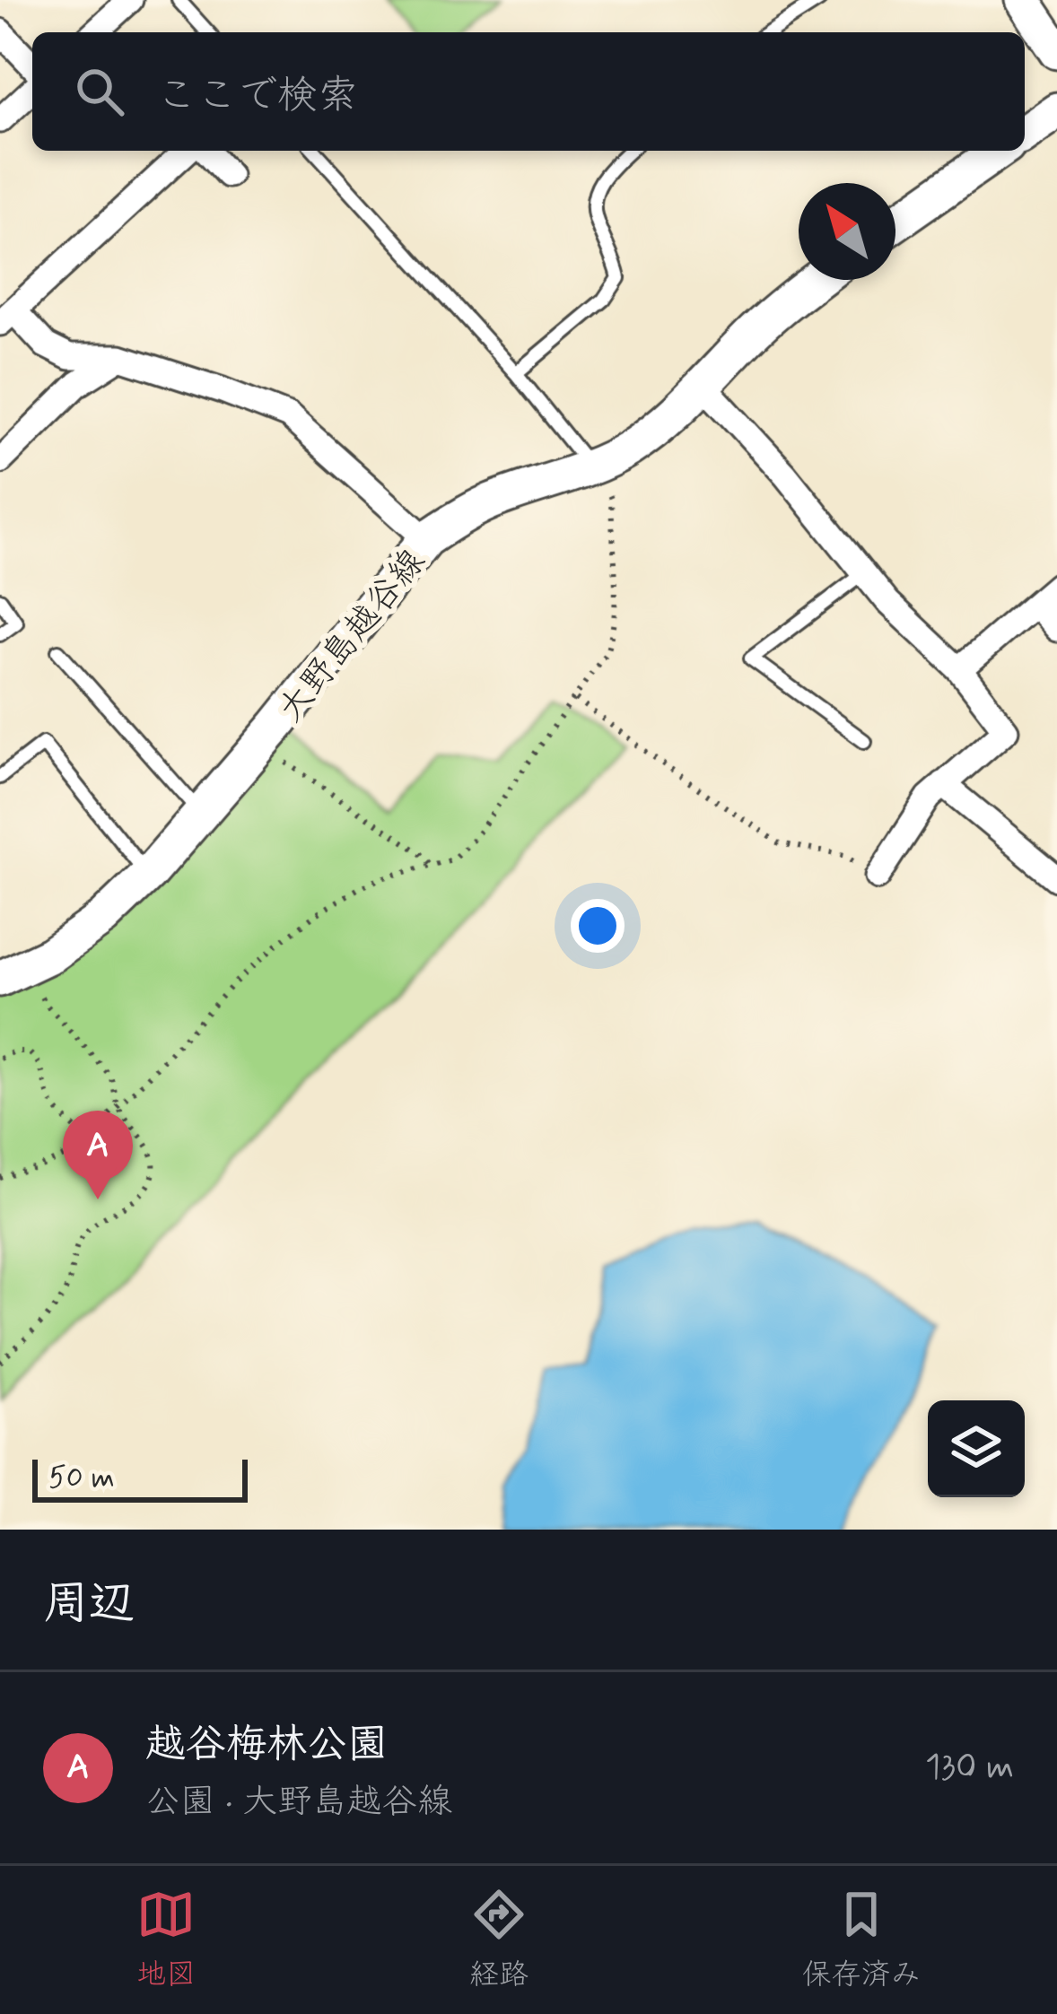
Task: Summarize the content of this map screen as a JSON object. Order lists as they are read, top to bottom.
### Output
{
  "streets": {
    "main road": ["大野島越谷線"]
  },
  "scale_bar": "50 m",
  "north": "top left",
  "page": {
    "search": "ここで検索",
    "pins": "A",
    "scale": "50 m",
    "heading": "周辺",
    "list": [
      {
        "mark": "A",
        "name": "越谷梅林公園",
        "note": "公園 · 大野島越谷線",
        "value": "130 m"
      }
    ],
    "nav": ["地図", "経路", "保存済み"]
  }
}
